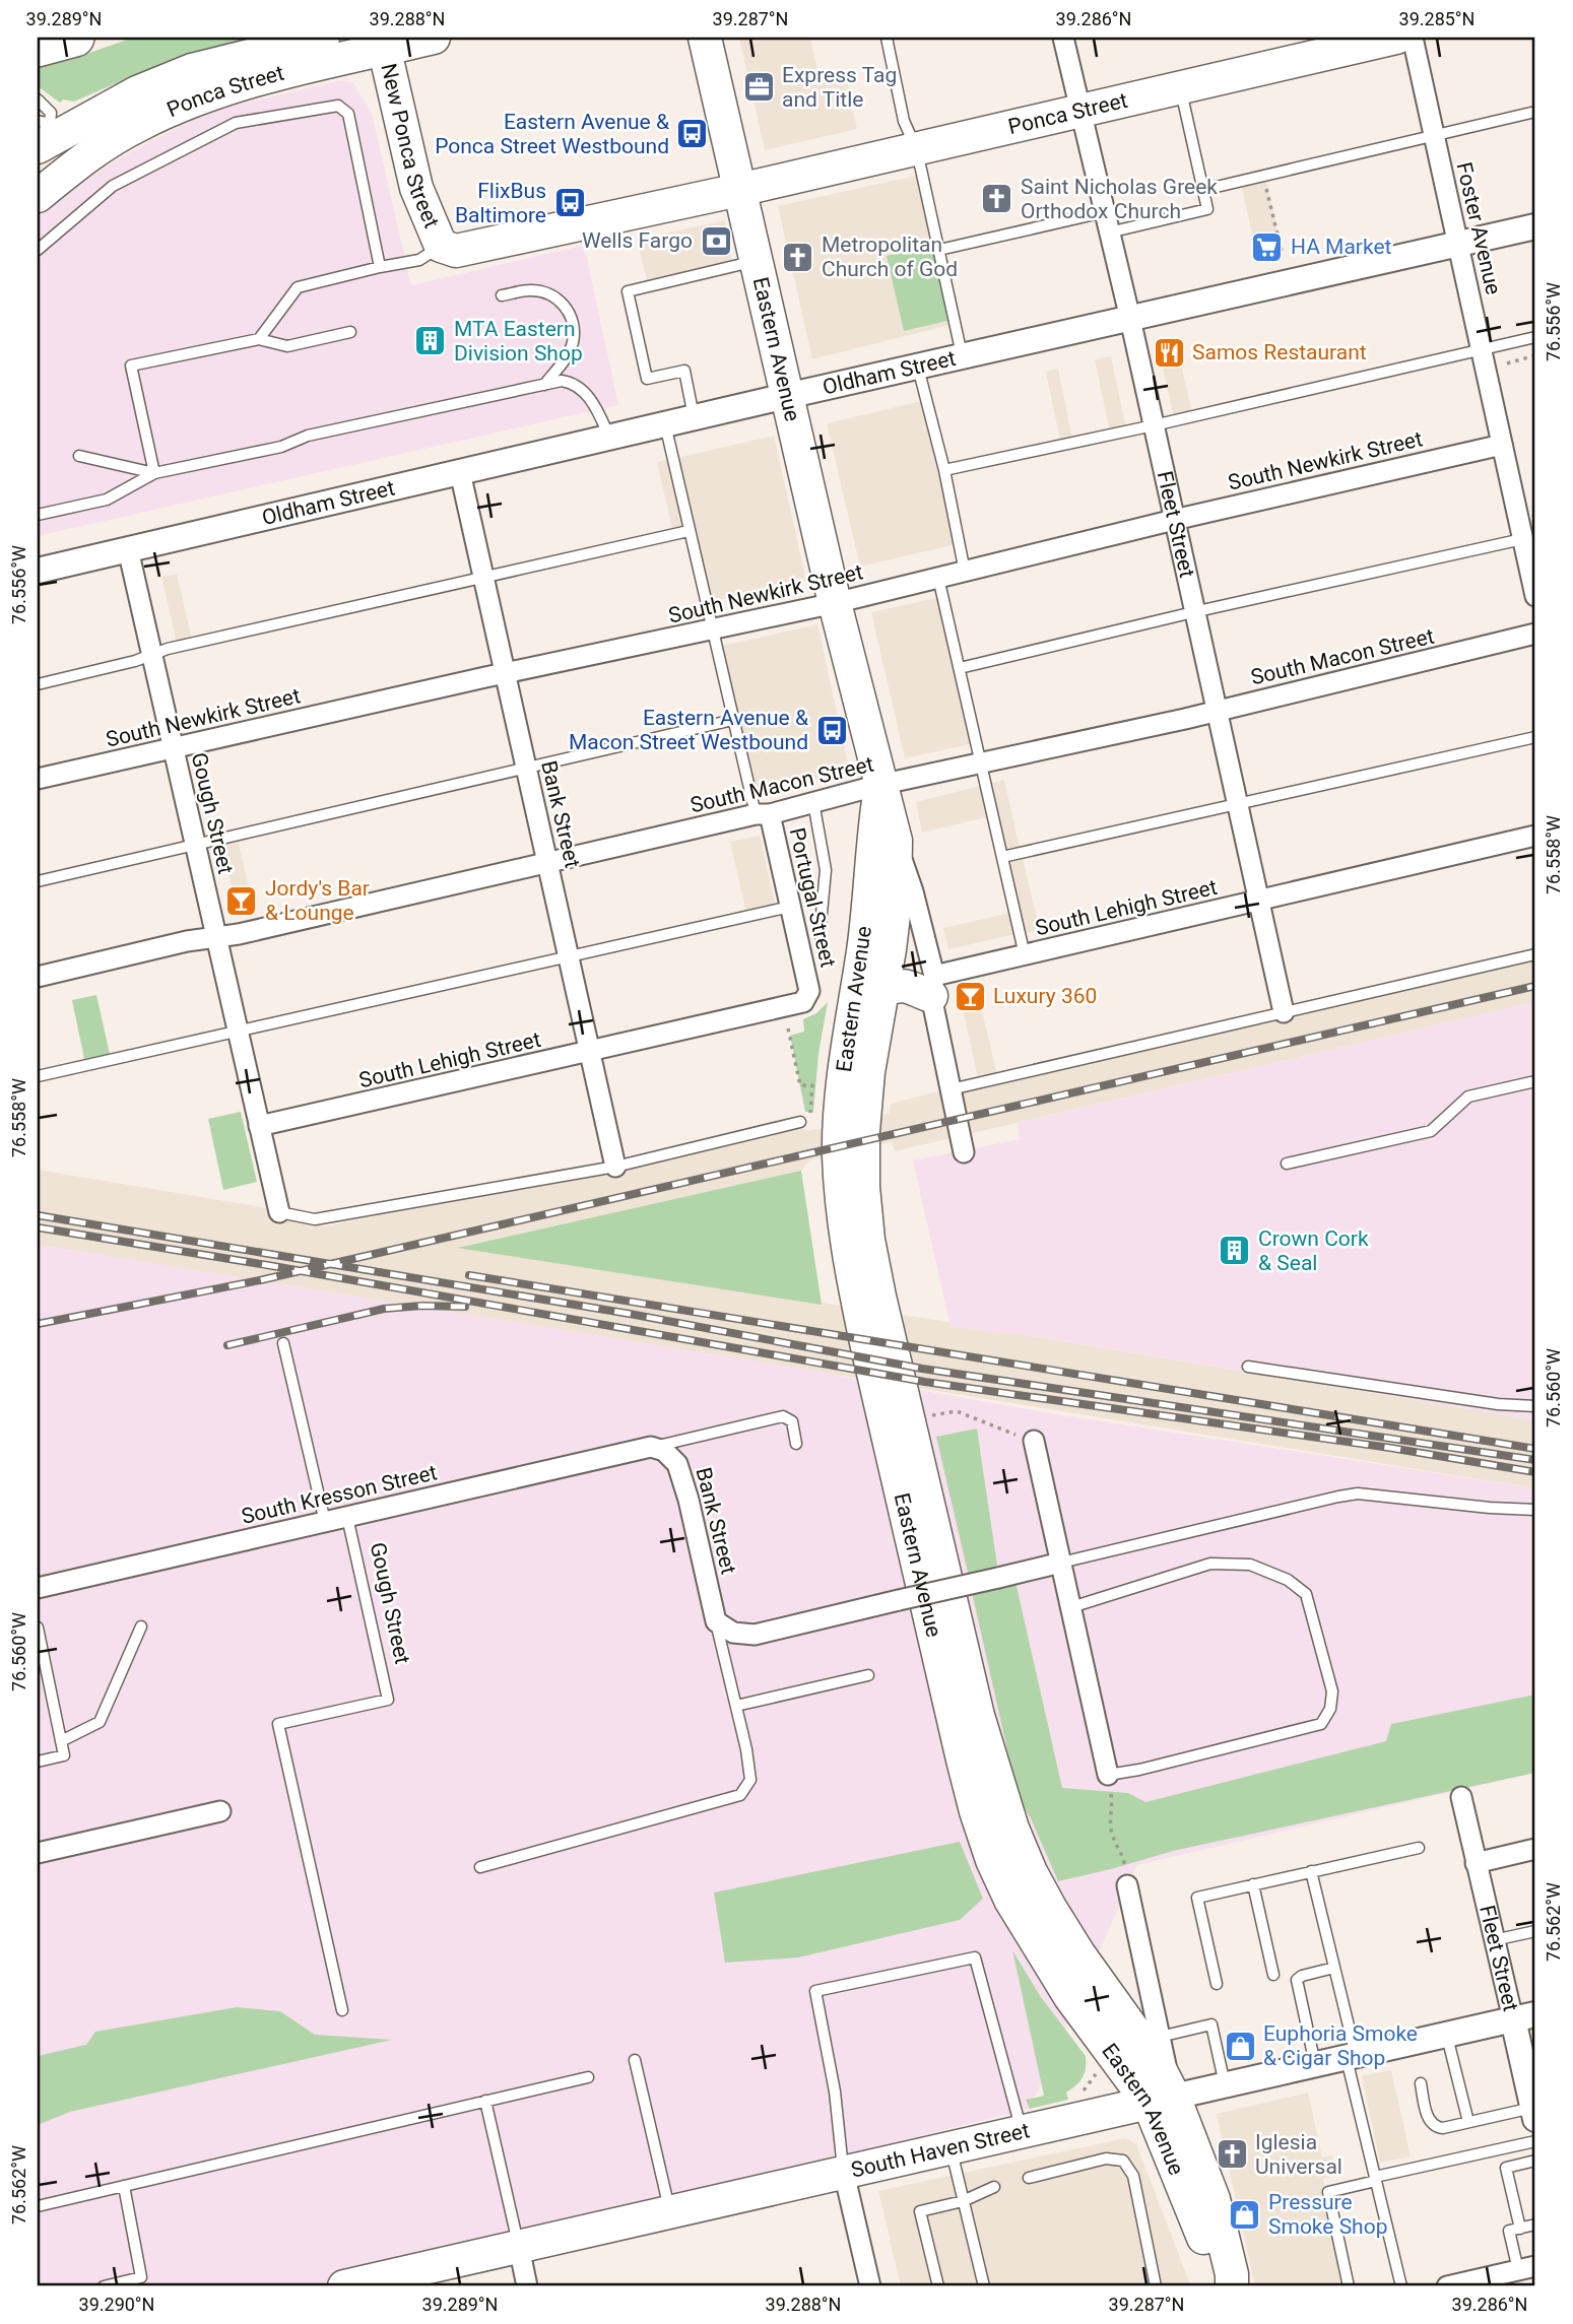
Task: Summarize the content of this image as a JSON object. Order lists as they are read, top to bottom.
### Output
{
  "streets": {
    "main road": [
      "Ponca Street",
      "New Ponca Street",
      "Eastern Avenue",
      "South Haven Street"
    ],
    "street": [
      "Foster Avenue",
      "Oldham Street",
      "South Newkirk Street",
      "Fleet Street",
      "South Macon Street",
      "Gough Street",
      "Bank Street",
      "Portugal Street",
      "South Lehigh Street",
      "South Kresson Street"
    ]
  },
  "crossings": [
    ["Ponca Street", "New Ponca Street"],
    ["Ponca Street", "Eastern Avenue"],
    ["Ponca Street", "Fleet Street"],
    ["New Ponca Street", "Eastern Avenue"],
    ["Foster Avenue", "Oldham Street"],
    ["Foster Avenue", "South Newkirk Street"],
    ["Eastern Avenue", "Oldham Street"],
    ["Eastern Avenue", "South Newkirk Street"],
    ["Eastern Avenue", "South Macon Street"],
    ["Eastern Avenue", "South Lehigh Street"],
    ["Eastern Avenue", "South Haven Street"],
    ["Oldham Street", "Fleet Street"],
    ["Oldham Street", "Gough Street"],
    ["Oldham Street", "Bank Street"],
    ["South Newkirk Street", "Fleet Street"],
    ["South Newkirk Street", "Gough Street"],
    ["South Newkirk Street", "Bank Street"],
    ["Fleet Street", "South Macon Street"],
    ["Fleet Street", "South Lehigh Street"],
    ["Fleet Street", "South Haven Street"],
    ["South Macon Street", "Gough Street"],
    ["South Macon Street", "Bank Street"],
    ["South Macon Street", "Portugal Street"],
    ["Gough Street", "South Lehigh Street"],
    ["Gough Street", "South Kresson Street"],
    ["Bank Street", "South Lehigh Street"],
    ["Bank Street", "South Kresson Street"],
    ["Portugal Street", "South Lehigh Street"]
  ],
  "places": {
    "office": ["Express Tag and Title"],
    "bus stop": ["Eastern Avenue & Ponca Street Westbound", "FlixBus Baltimore", "Eastern Avenue & Macon Street Westbound"],
    "church": ["Saint Nicholas Greek Orthodox Church", "Metropolitan Church of God", "Iglesia Universal"],
    "bank": ["Wells Fargo"],
    "supermarket": ["HA Market"],
    "building": ["MTA Eastern Division Shop", "Crown Cork & Seal"],
    "restaurant": ["Samos Restaurant"],
    "bar": ["Jordy's Bar & Lounge", "Luxury 360"],
    "shop": ["Euphoria Smoke & Cigar Shop", "Pressure Smoke Shop"]
  },
  "coordinates": [
    "39.289°N",
    "39.288°N",
    "39.287°N",
    "39.286°N",
    "39.285°N",
    "76.556°W",
    "76.558°W",
    "76.560°W",
    "76.562°W",
    "39.290°N"
  ]
}
